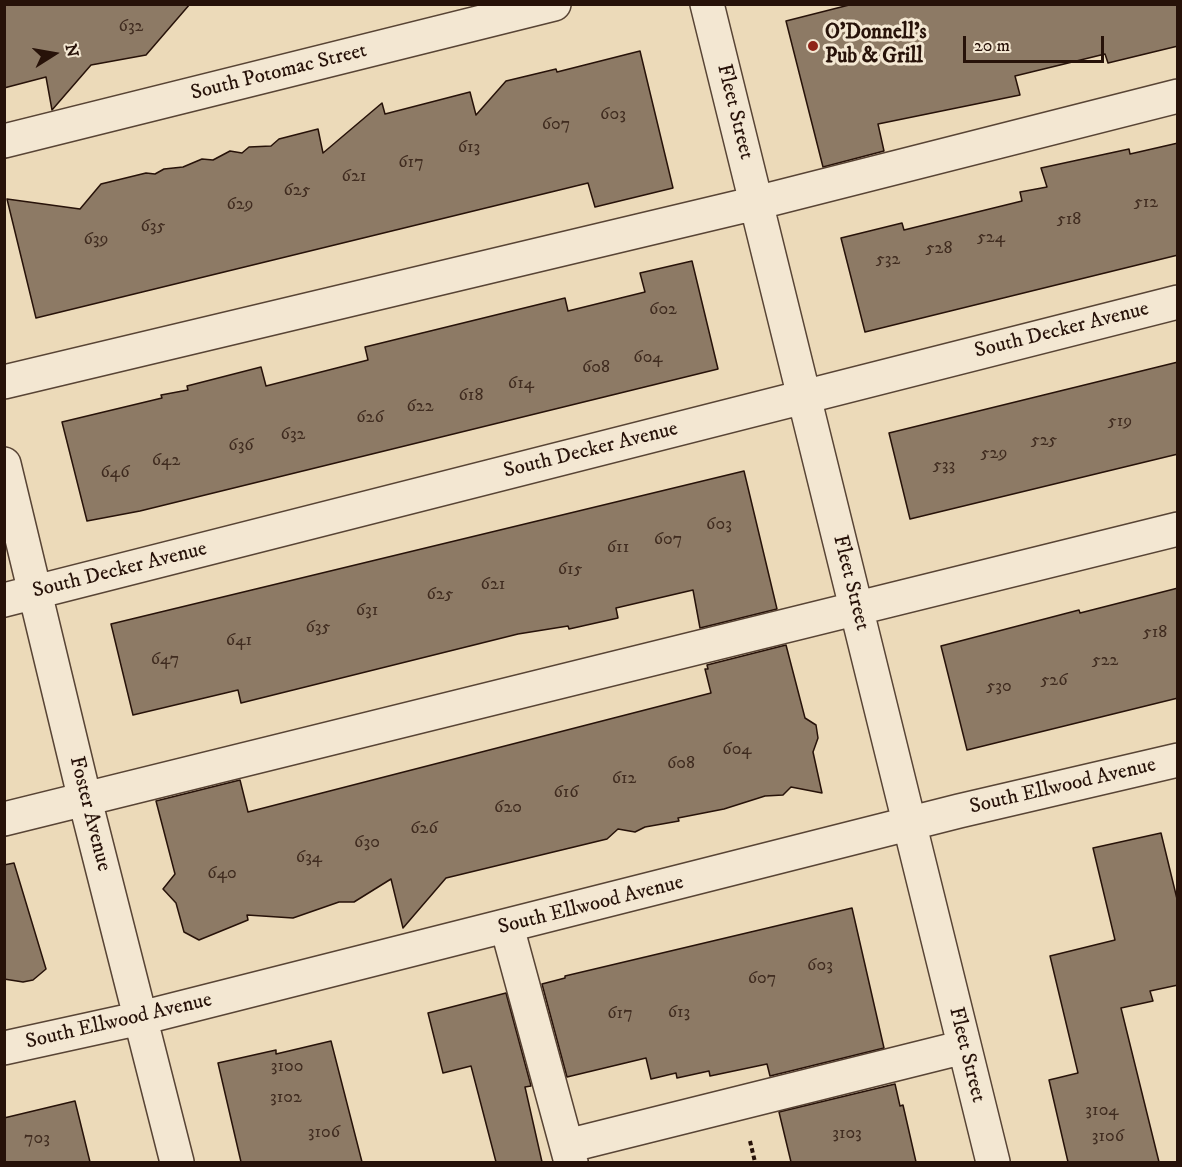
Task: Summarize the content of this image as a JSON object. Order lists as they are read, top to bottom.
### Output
{
  "streets": {
    "street": [
      "South Potomac Street",
      "Fleet Street",
      "South Decker Avenue",
      "South Ellwood Avenue",
      "Foster Avenue"
    ]
  },
  "crossings": [
    ["Fleet Street", "South Decker Avenue"],
    ["Fleet Street", "South Ellwood Avenue"],
    ["South Decker Avenue", "Foster Avenue"],
    ["South Ellwood Avenue", "Foster Avenue"]
  ],
  "places": ["O'Donnell's Pub & Grill"],
  "house_numbers": [
    "632",
    "603",
    "607",
    "613",
    "617",
    "621",
    "625",
    "512",
    "629",
    "518",
    "635",
    "524",
    "639",
    "528",
    "532",
    "602",
    "604",
    "608",
    "614",
    "618",
    "622",
    "626",
    "519",
    "632",
    "525",
    "636",
    "529",
    "642",
    "533",
    "646",
    "603",
    "607",
    "611",
    "615",
    "621",
    "625",
    "631",
    "635",
    "518",
    "641",
    "647",
    "522",
    "526",
    "530",
    "604",
    "608",
    "612",
    "616",
    "620",
    "626",
    "630",
    "634",
    "640",
    "603",
    "607",
    "613",
    "617",
    "3100",
    "3102",
    "3104",
    "3106",
    "3103",
    "3106",
    "703"
  ],
  "scale_bar": "20 m",
  "north": "right"
}
